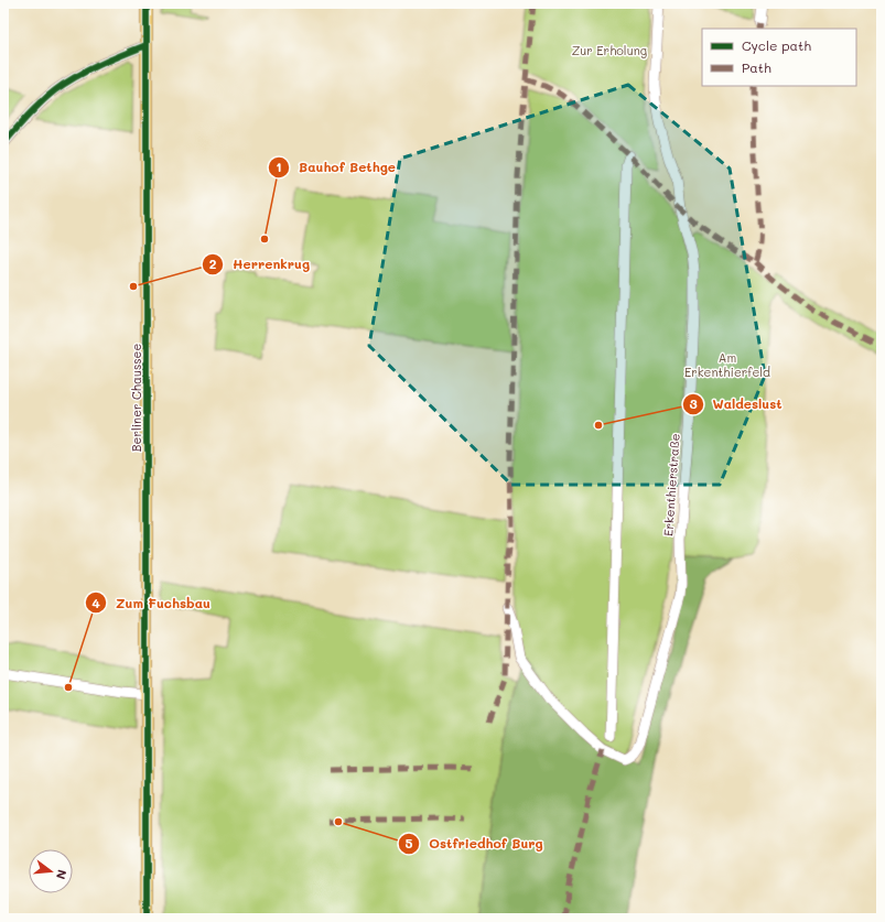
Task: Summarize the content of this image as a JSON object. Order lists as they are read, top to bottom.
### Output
{
  "streets": {
    "main road": ["Berliner Chaussee"],
    "street": ["Erkenthierstraße"]
  },
  "parks": ["Zur Erholung", "Am Erkenthierfeld"],
  "places": [
    "Bauhof Bethge",
    "Herrenkrug",
    "Waldeslust",
    "Zum Fuchsbau",
    "Ostfriedhof Burg"
  ],
  "legend": ["Cycle path", "Path"],
  "north": "right"
}
